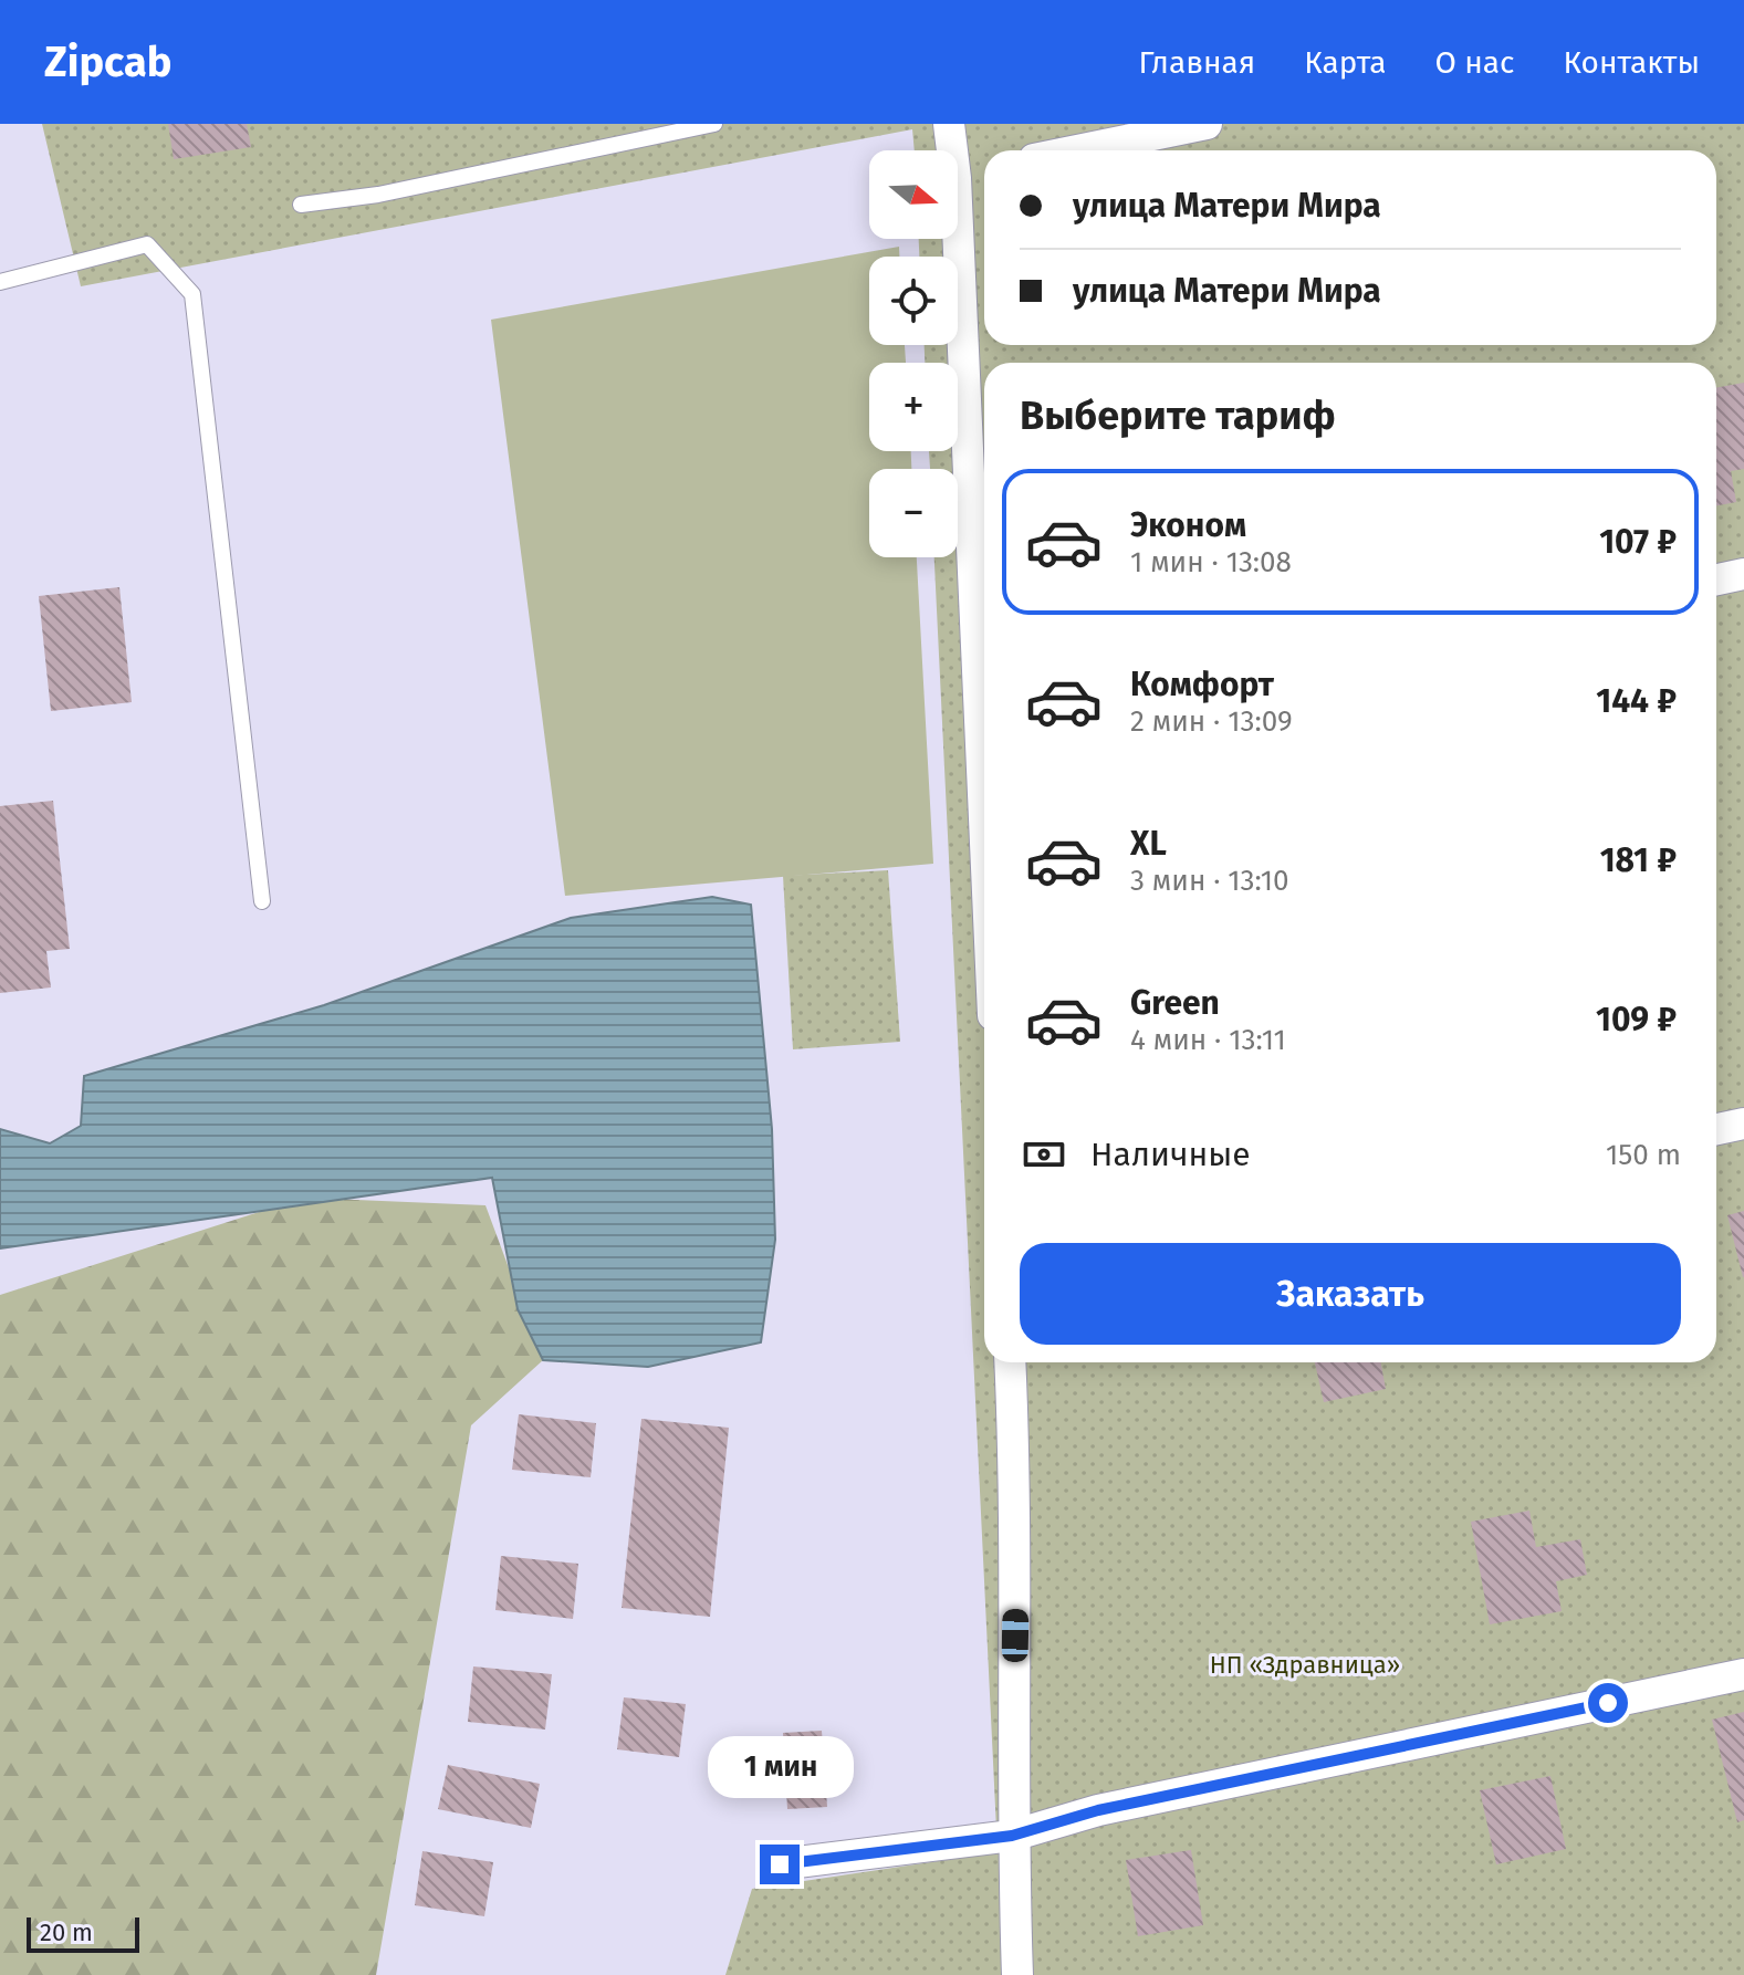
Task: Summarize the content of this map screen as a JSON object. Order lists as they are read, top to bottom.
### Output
{
  "parks": ["НП «Здравница»"],
  "scale_bar": "20 m",
  "north": "right",
  "page": {
    "header": "Zipcab",
    "nav": [
      "Главная",
      "Карта",
      "О нас",
      "Контакты"
    ],
    "map_buttons": ["+", "−"],
    "banner": ["улица Матери Мира", "улица Матери Мира"],
    "heading": "Выберите тариф",
    "list": [
      {
        "name": "Эконом",
        "note": "1 мин · 13:08",
        "value": "107 ₽"
      },
      {
        "name": "Комфорт",
        "note": "2 мин · 13:09",
        "value": "144 ₽"
      },
      {
        "name": "XL",
        "note": "3 мин · 13:10",
        "value": "181 ₽"
      },
      {
        "name": "Green",
        "note": "4 мин · 13:11",
        "value": "109 ₽"
      }
    ],
    "pay": ["Наличные", "150 m"],
    "buttons": "Заказать",
    "bubble": "1 мин",
    "scale": "20 m"
  }
}
